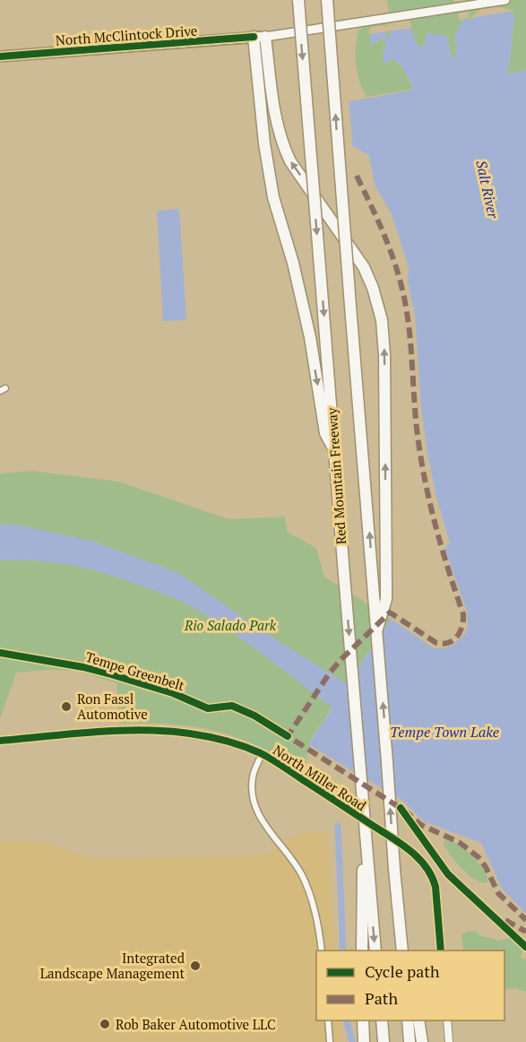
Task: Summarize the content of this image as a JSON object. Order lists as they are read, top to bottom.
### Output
{
  "streets": {
    "highway": ["Red Mountain Freeway"],
    "main road": ["North McClintock Drive"],
    "street": ["North Miller Road"],
    "cycle path": ["Tempe Greenbelt"]
  },
  "water": ["Salt River", "Tempe Town Lake"],
  "parks": ["Rio Salado Park"],
  "places": ["Ron Fassl Automotive", "Integrated Landscape Management", "Rob Baker Automotive LLC"],
  "legend": ["Cycle path", "Path"]
}
